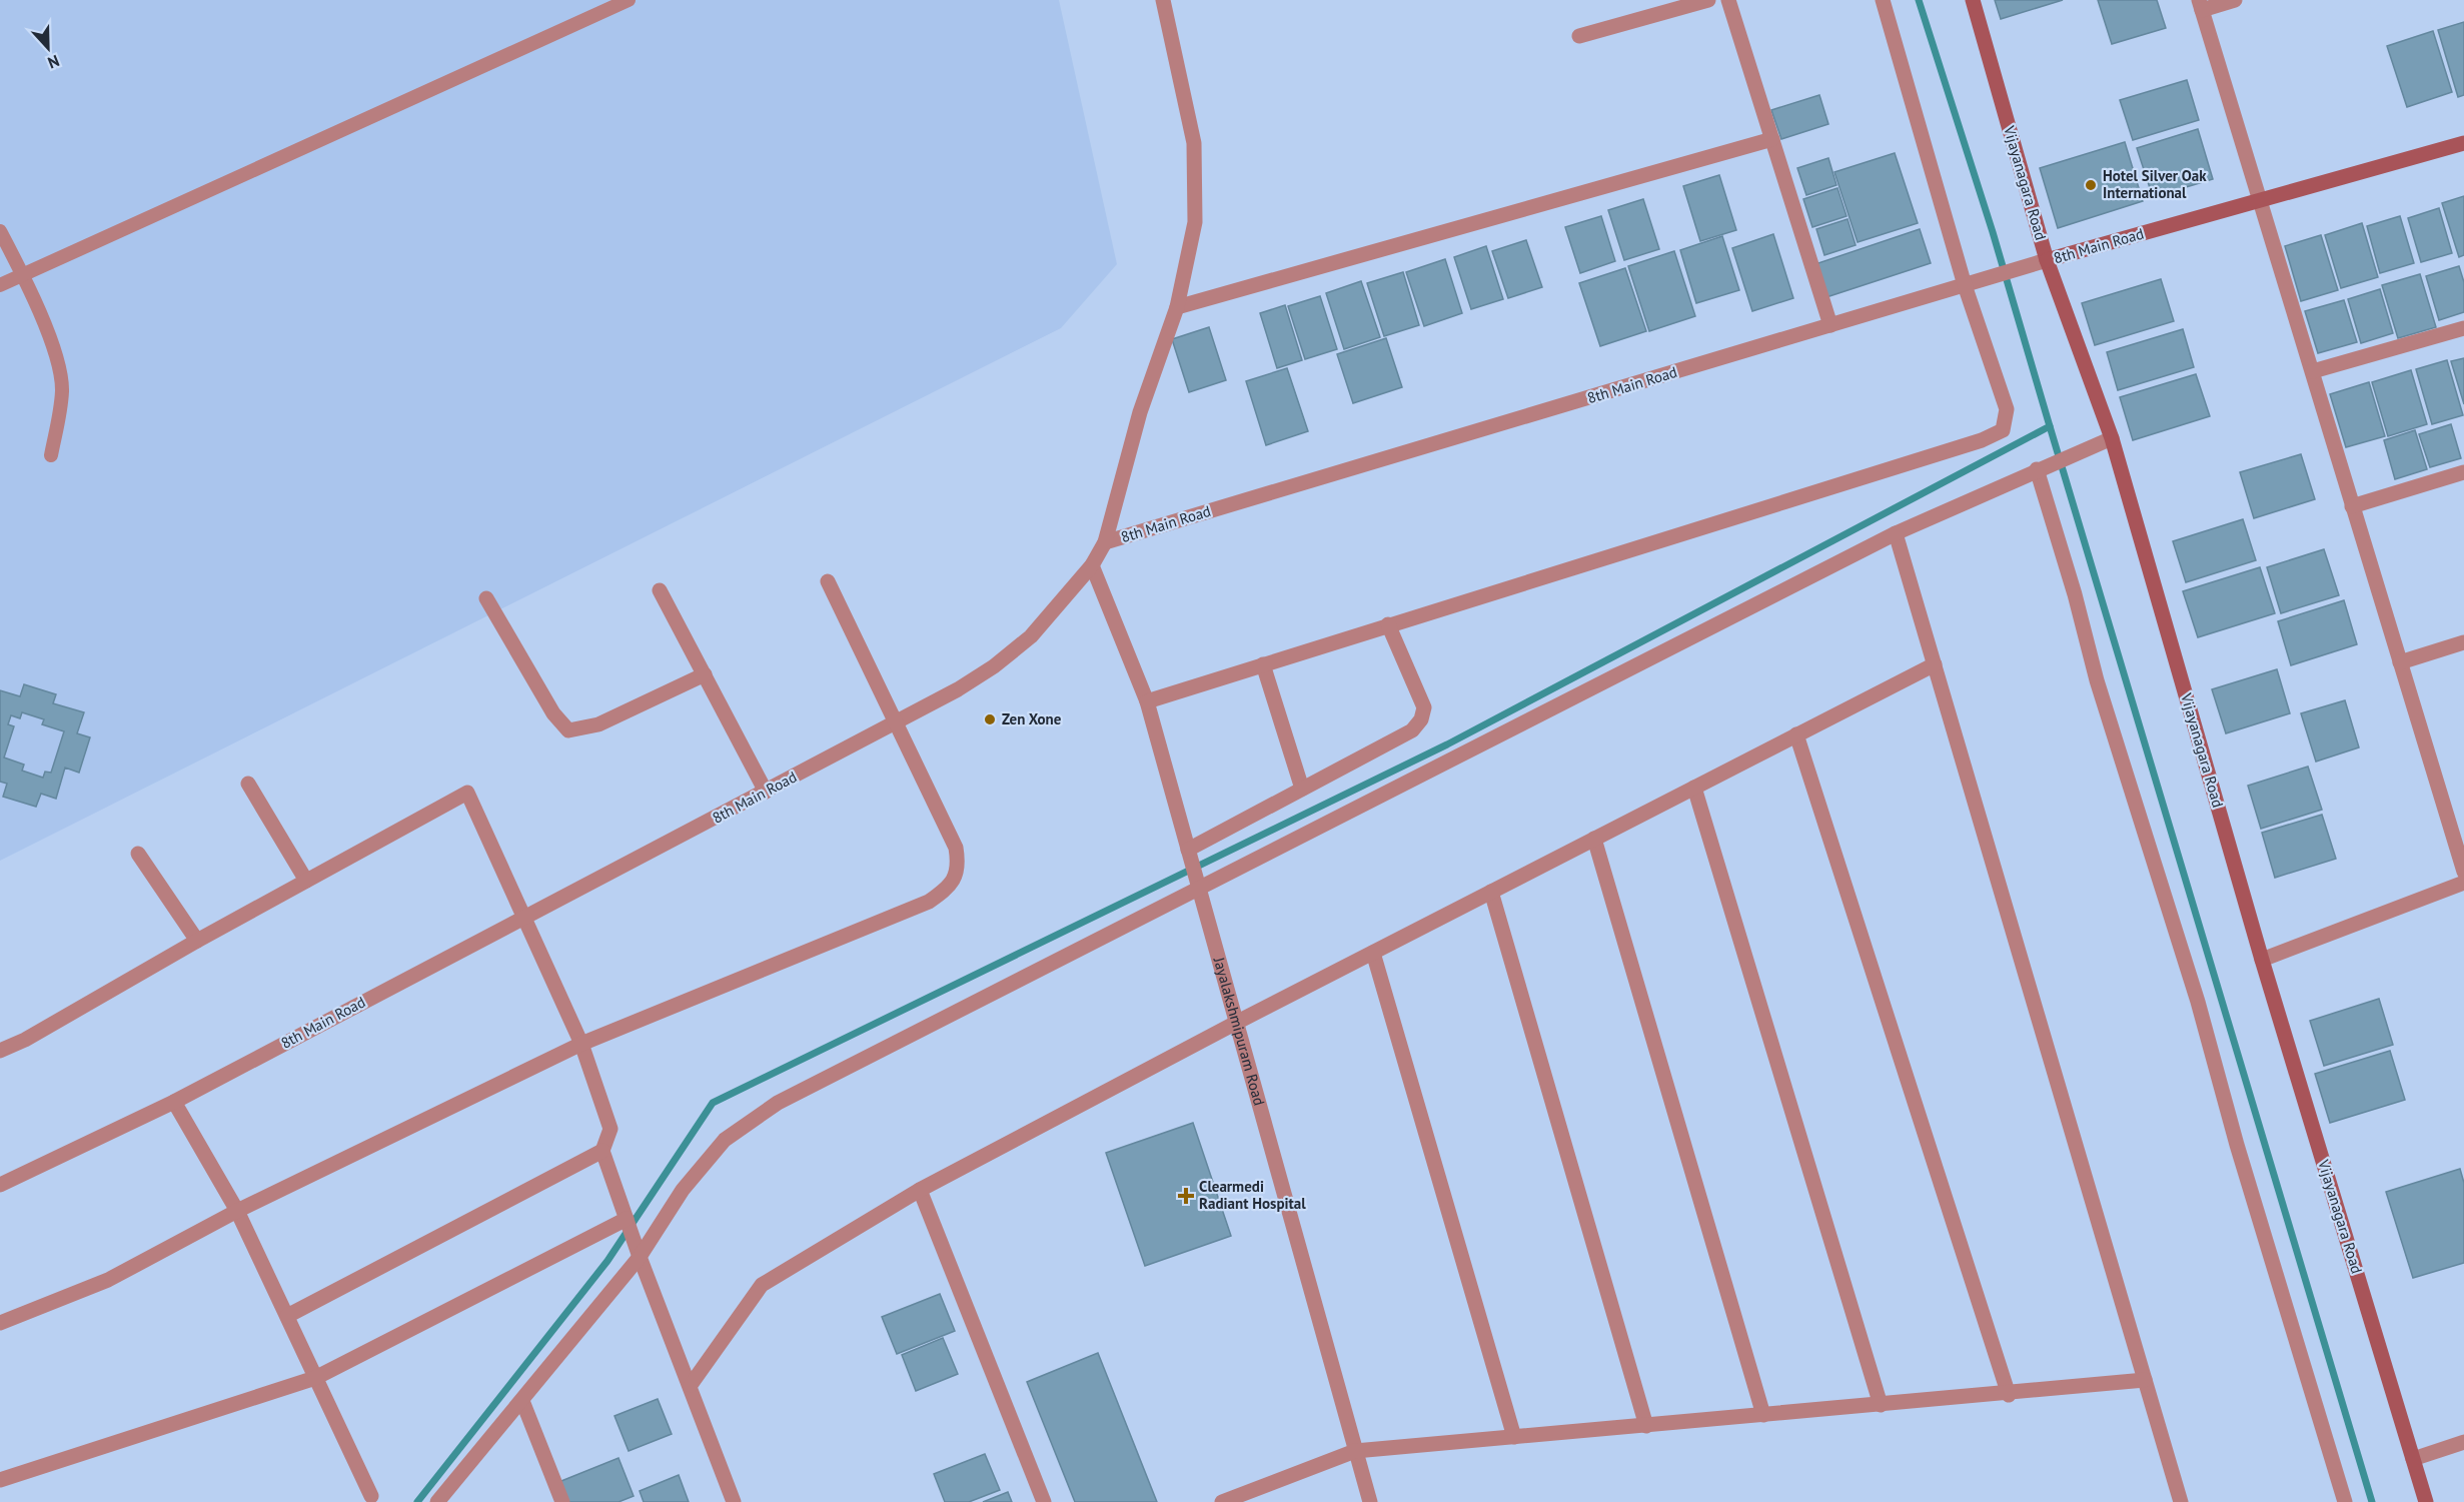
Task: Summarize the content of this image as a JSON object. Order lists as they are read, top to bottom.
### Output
{
  "streets": {
    "street": ["Vijayanagara Road", "8th Main Road", "Jayalakshmipuram Road"]
  },
  "crossings": [
    ["Vijayanagara Road", "8th Main Road"],
    ["8th Main Road", "Jayalakshmipuram Road"]
  ],
  "places": {
    "other": ["Hotel Silver Oak International", "Zen Xone"],
    "health": ["Clearmedi Radiant Hospital"]
  },
  "north": "bottom"
}
